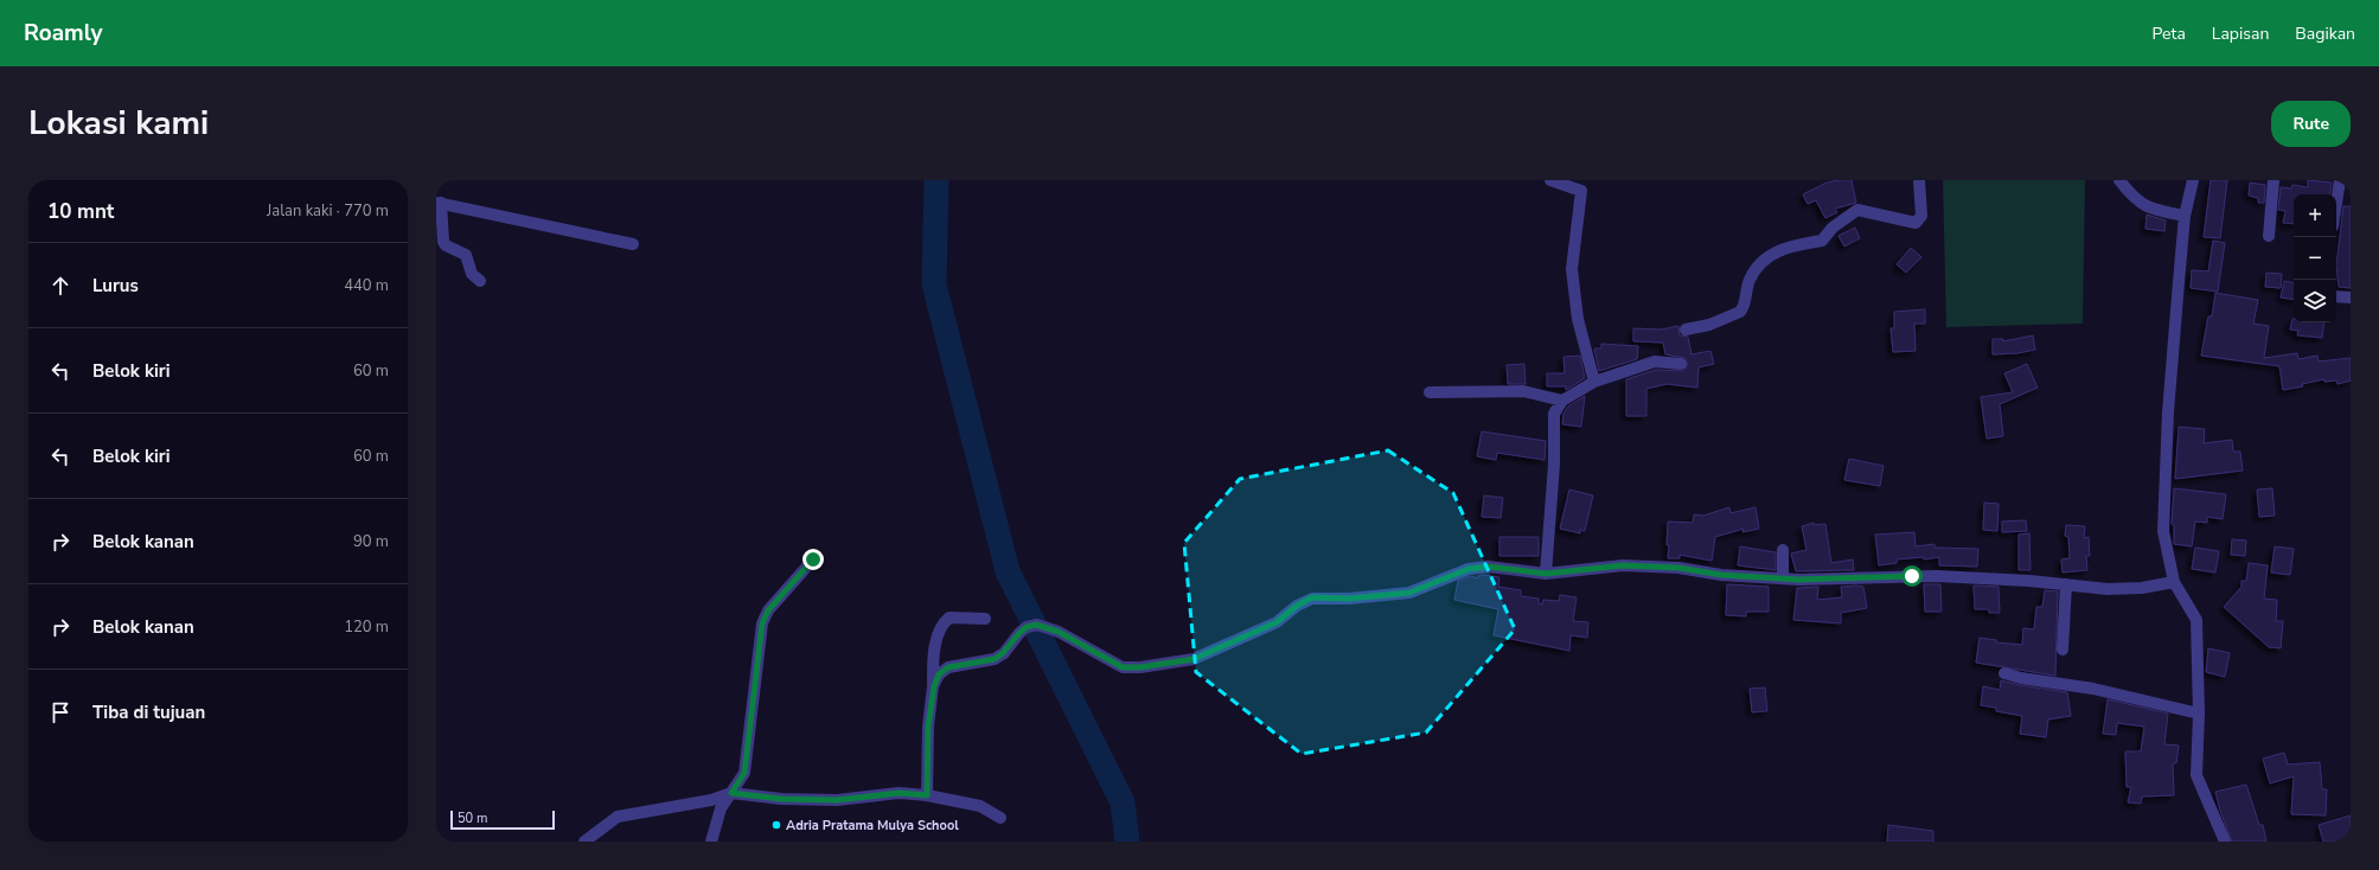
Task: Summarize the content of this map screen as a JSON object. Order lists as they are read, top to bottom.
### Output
{
  "places": ["Adria Pratama Mulya School"],
  "scale_bar": "50 m",
  "page": {
    "header": "Roamly",
    "nav": ["Peta", "Lapisan", "Bagikan"],
    "title": "Lokasi kami",
    "buttons": "Rute",
    "heading": ["10 mnt", "Jalan kaki · 770 m"],
    "map_buttons": ["+", "−"],
    "list": [
      ["Lurus", "440 m"],
      ["Belok kiri", "60 m"],
      ["Belok kiri", "60 m"],
      ["Belok kanan", "90 m"],
      ["Belok kanan", "120 m"],
      "Tiba di tujuan"
    ],
    "scale": "50 m"
  }
}
